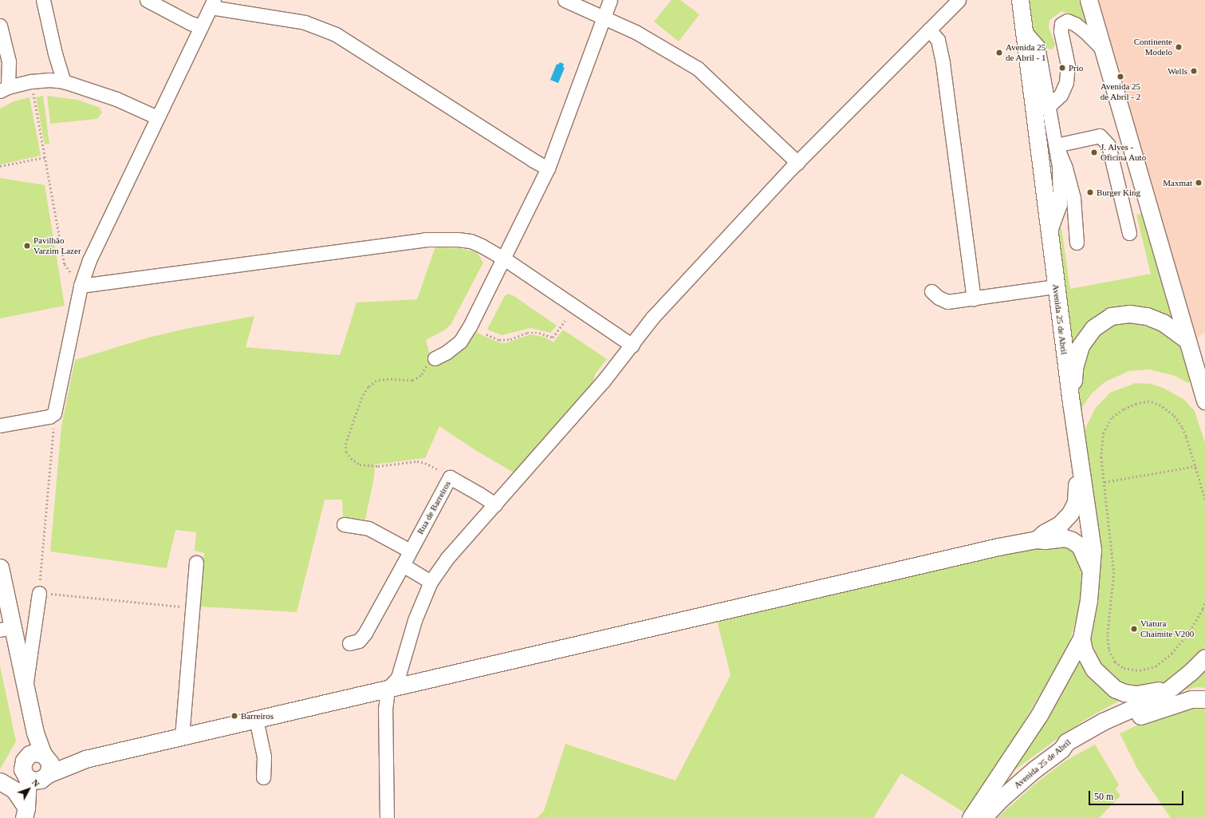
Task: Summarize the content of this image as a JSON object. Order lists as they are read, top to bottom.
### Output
{
  "streets": {
    "main road": ["Avenida 25 de Abril"],
    "street": ["Rua de Barreiros"]
  },
  "places": [
    "Continente Modelo",
    "Avenida 25 de Abril - 1",
    "Prio",
    "Wells",
    "Avenida 25 de Abril - 2",
    "J. Alves - Oficina Auto",
    "Maxmat",
    "Burger King",
    "Pavilhão Varzim Lazer",
    "Viatura Chaimite V200",
    "Barreiros"
  ],
  "scale_bar": "50 m",
  "north": "top right"
}
